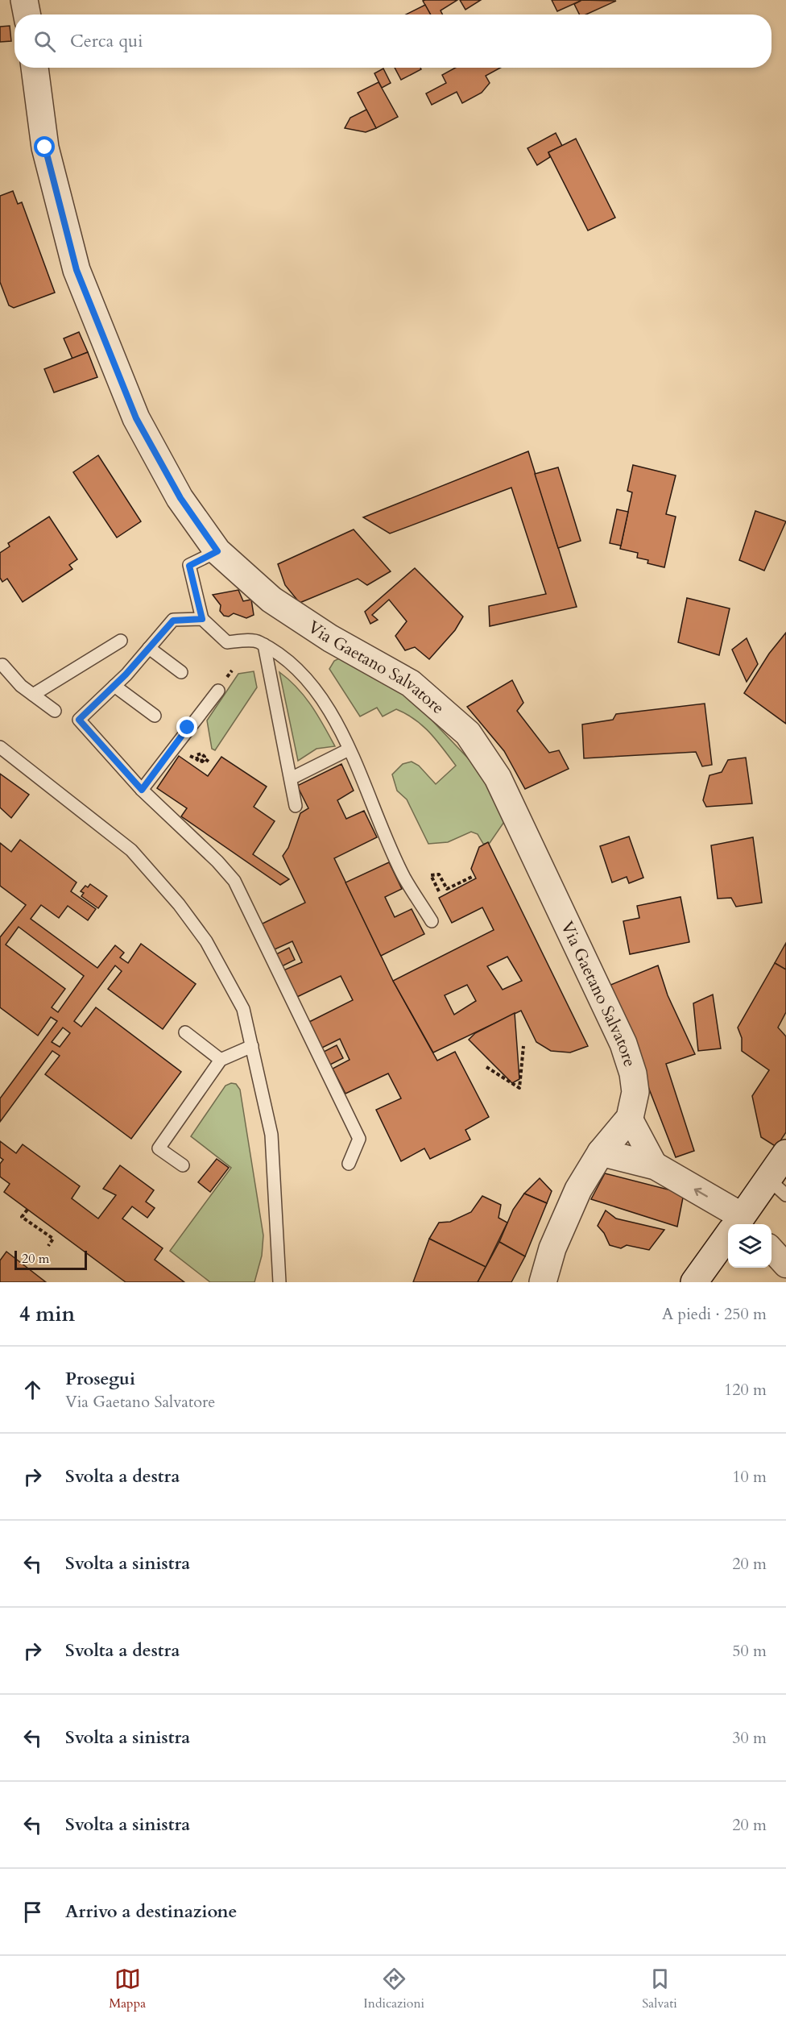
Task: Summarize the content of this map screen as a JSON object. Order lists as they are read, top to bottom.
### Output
{
  "streets": {
    "street": ["Via Gaetano Salvatore"]
  },
  "scale_bar": "20 m",
  "page": {
    "search": "Cerca qui",
    "scale": "20 m",
    "heading": ["4 min", "A piedi · 250 m"],
    "list": [
      ["Prosegui", "Via Gaetano Salvatore", "120 m"],
      ["Svolta a destra", "10 m"],
      ["Svolta a sinistra", "20 m"],
      ["Svolta a destra", "50 m"],
      ["Svolta a sinistra", "30 m"],
      ["Svolta a sinistra", "20 m"],
      "Arrivo a destinazione"
    ],
    "nav": ["Mappa", "Indicazioni", "Salvati"]
  }
}
